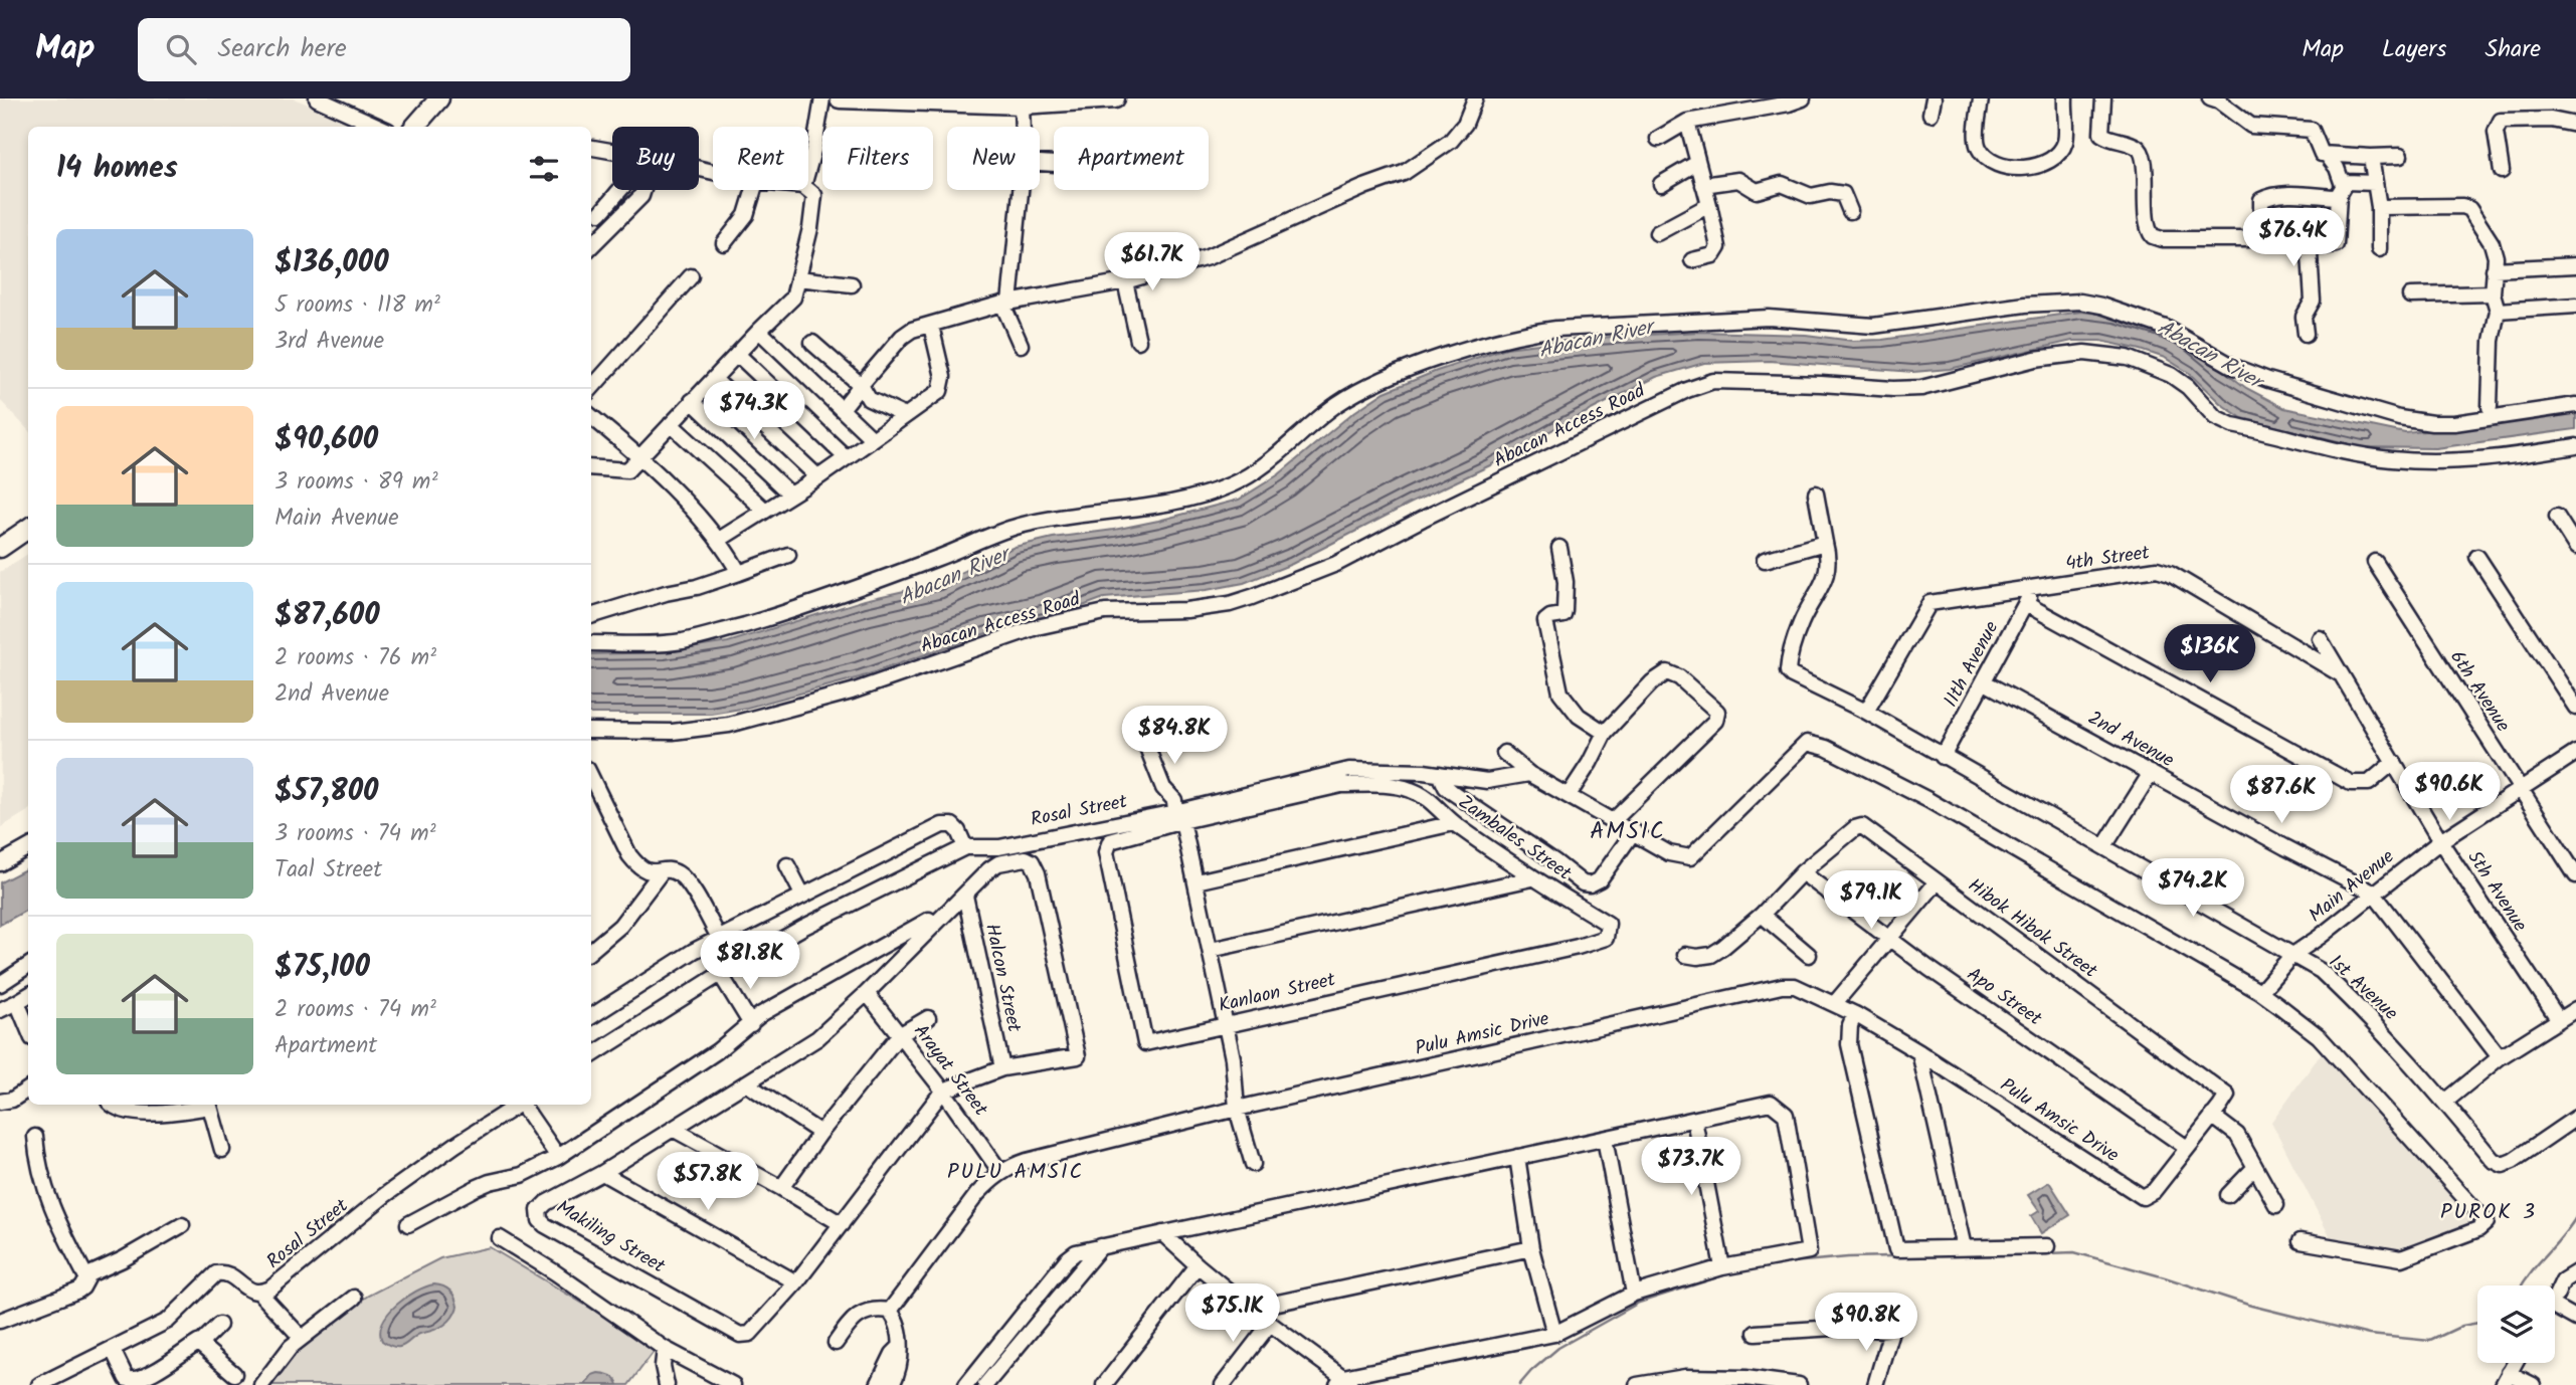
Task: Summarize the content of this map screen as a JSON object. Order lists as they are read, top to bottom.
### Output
{
  "streets": {
    "street": [
      "Abacan Access Road",
      "4th Street",
      "11th Avenue",
      "6th Avenue",
      "2nd Avenue",
      "Rosal Street",
      "Zambales Street",
      "Main Avenue",
      "5th Avenue",
      "Hibok Hibok Street",
      "Halcon Street",
      "1st Avenue",
      "Kanlaon Street",
      "Apo Street",
      "Pulu Amsic Drive",
      "Arayat Street",
      "Makiling Street"
    ]
  },
  "crossings": [
    ["4th Street", "11th Avenue"],
    ["4th Street", "5th Avenue"],
    ["4th Street", "1st Avenue"],
    ["11th Avenue", "2nd Avenue"],
    ["11th Avenue", "1st Avenue"],
    ["6th Avenue", "Main Avenue"],
    ["2nd Avenue", "Main Avenue"],
    ["Rosal Street", "Zambales Street"],
    ["Zambales Street", "Kanlaon Street"],
    ["Main Avenue", "5th Avenue"],
    ["Main Avenue", "1st Avenue"],
    ["Hibok Hibok Street", "Apo Street"],
    ["Halcon Street", "Makiling Street"],
    ["Apo Street", "Pulu Amsic Drive"],
    ["Pulu Amsic Drive", "Arayat Street"],
    ["Arayat Street", "Makiling Street"]
  ],
  "districts": ["AMSIC", "PULU AMSIC", "PUROK 3"],
  "water": ["Abacan River"],
  "page": {
    "header": "Map",
    "search": "Search here",
    "nav": ["Map", "Layers", "Share"],
    "chip": [
      "Buy",
      "Rent",
      "Filters",
      "New",
      "Apartment"
    ],
    "heading": "14 homes",
    "price": [
      "$76.4K",
      "$61.7K",
      "$74.3K",
      "$136K",
      "$84.8K",
      "$90.6K",
      "$87.6K",
      "$74.2K",
      "$79.1K",
      "$81.8K",
      "$73.7K",
      "$57.8K",
      "$75.1K",
      "$90.8K"
    ],
    "list": [
      {
        "name": "$136,000",
        "note": "5 rooms · 118 m² · 3rd Avenue"
      },
      {
        "name": "$90,600",
        "note": "3 rooms · 89 m² · Main Avenue"
      },
      {
        "name": "$87,600",
        "note": "2 rooms · 76 m² · 2nd Avenue"
      },
      {
        "name": "$57,800",
        "note": "3 rooms · 74 m² · Taal Street"
      },
      {
        "name": "$75,100",
        "note": "2 rooms · 74 m² · Apartment"
      }
    ]
  }
}
